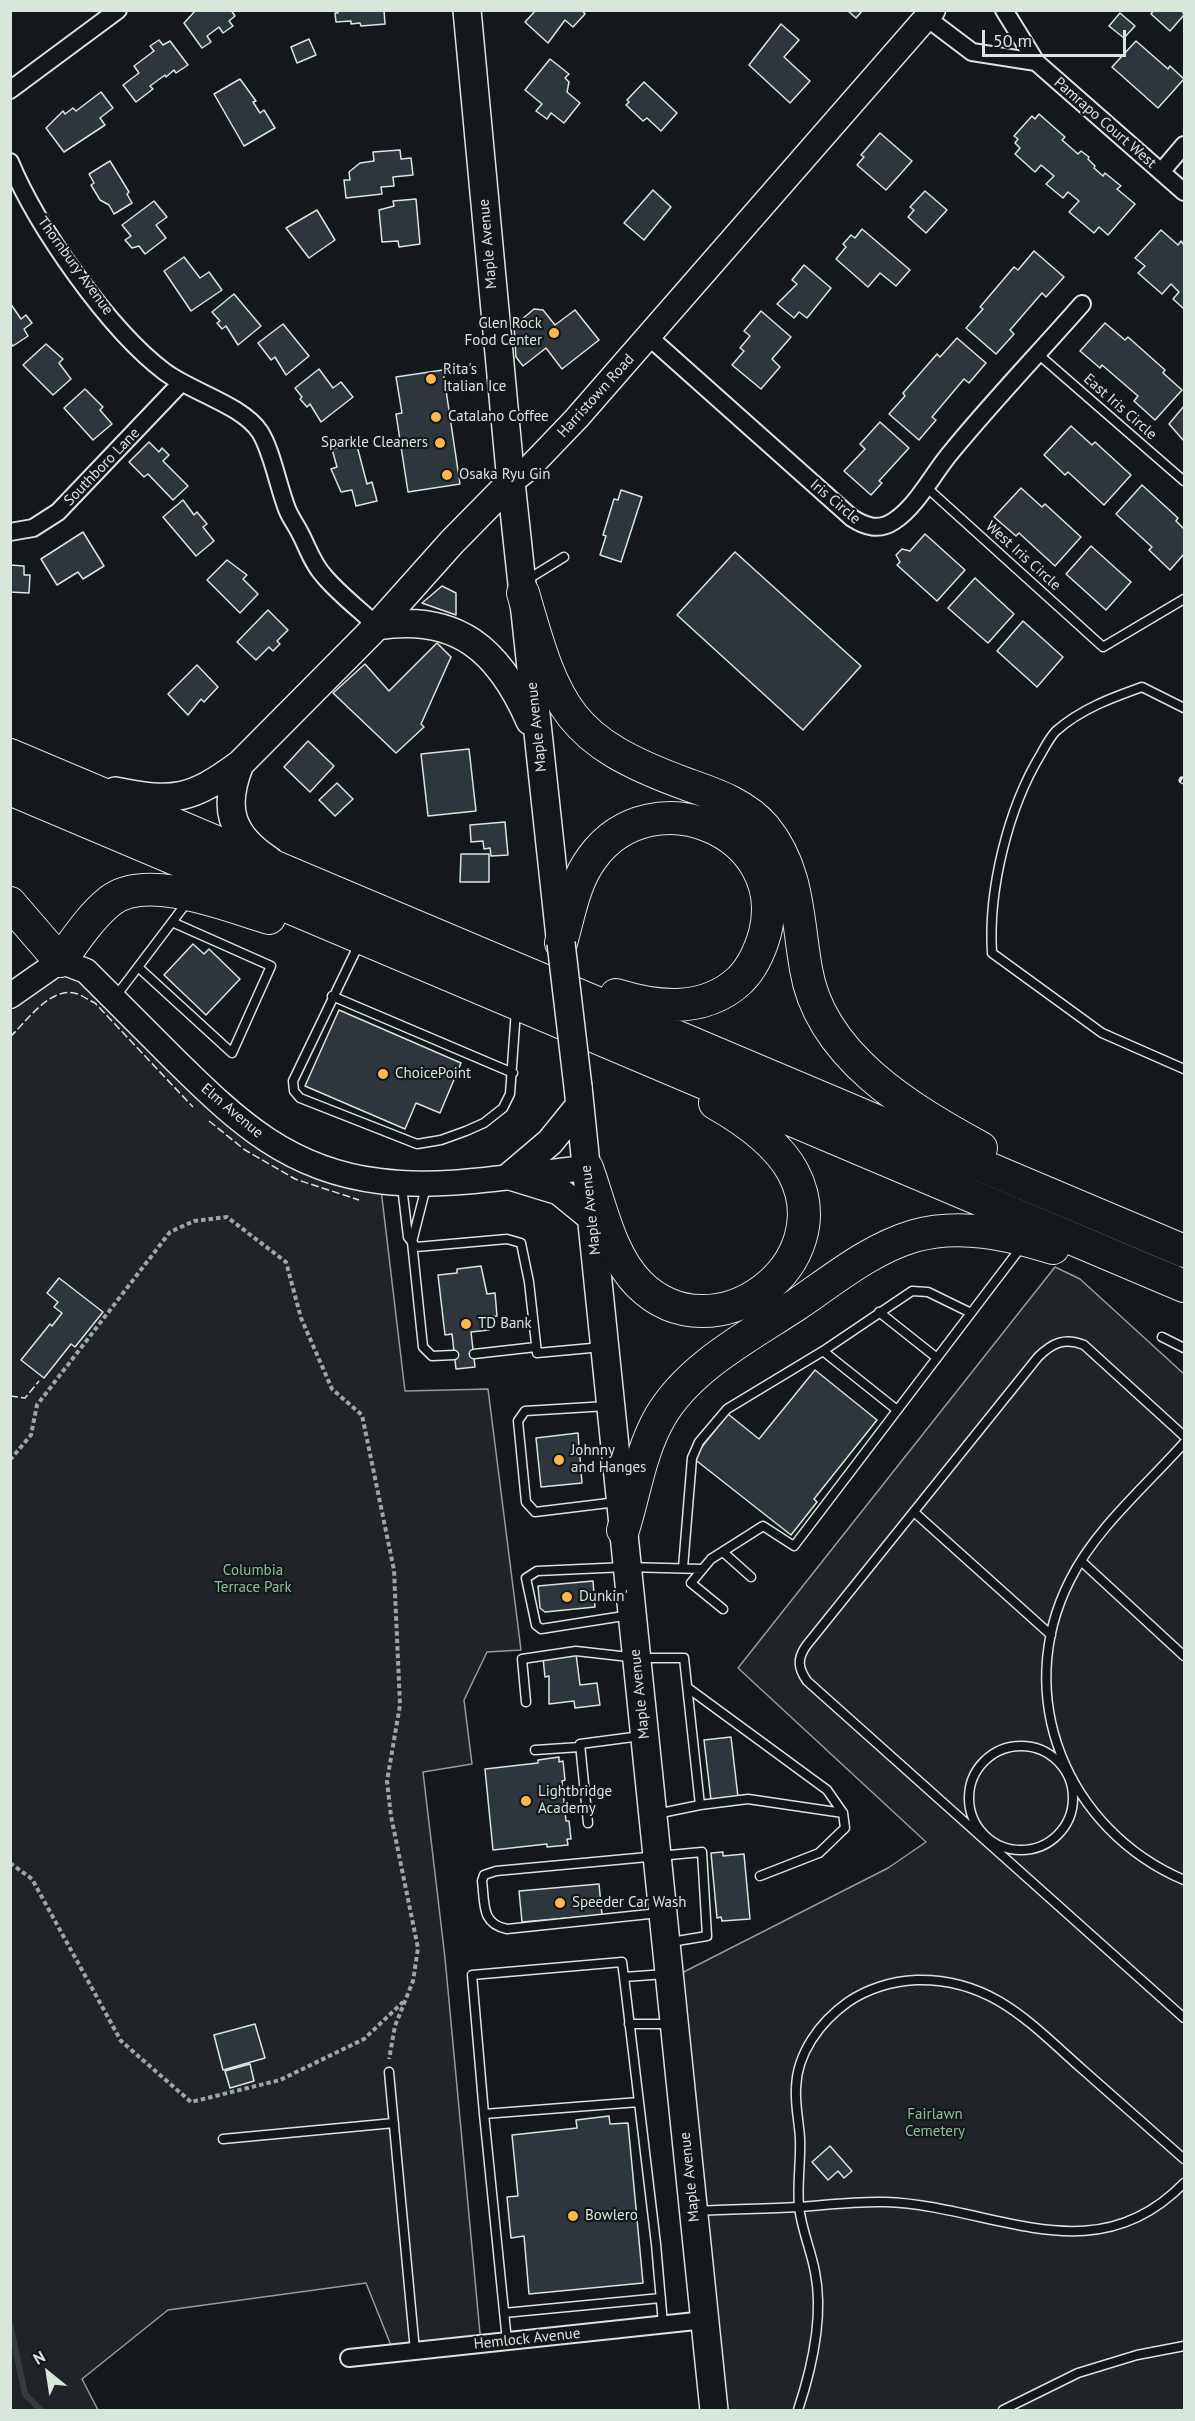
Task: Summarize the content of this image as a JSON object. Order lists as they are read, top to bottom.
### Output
{
  "streets": {
    "main road": ["Maple Avenue", "Harristown Road"],
    "street": [
      "Pamrapo Court West",
      "Thornbury Avenue",
      "Southboro Lane",
      "Iris Circle",
      "Elm Avenue",
      "Hemlock Avenue"
    ],
    "lane": ["East Iris Circle", "West Iris Circle"]
  },
  "crossings": [
    ["Maple Avenue", "Harristown Road"],
    ["Maple Avenue", "Elm Avenue"],
    ["Maple Avenue", "Hemlock Avenue"],
    ["Thornbury Avenue", "Harristown Road"],
    ["Thornbury Avenue", "Southboro Lane"],
    ["Harristown Road", "Iris Circle"],
    ["East Iris Circle", "Iris Circle"],
    ["Iris Circle", "West Iris Circle"]
  ],
  "parks": ["Columbia Terrace Park", "Fairlawn Cemetery"],
  "places": [
    "Glen Rock Food Center",
    "Rita's Italian Ice",
    "Catalano Coffee",
    "Sparkle Cleaners",
    "Osaka Ryu Gin",
    "ChoicePoint",
    "TD Bank",
    "Johnny and Hanges",
    "Dunkin'",
    "Lightbridge Academy",
    "Speeder Car Wash",
    "Bowlero"
  ],
  "scale_bar": "50 m",
  "north": "top left"
}
